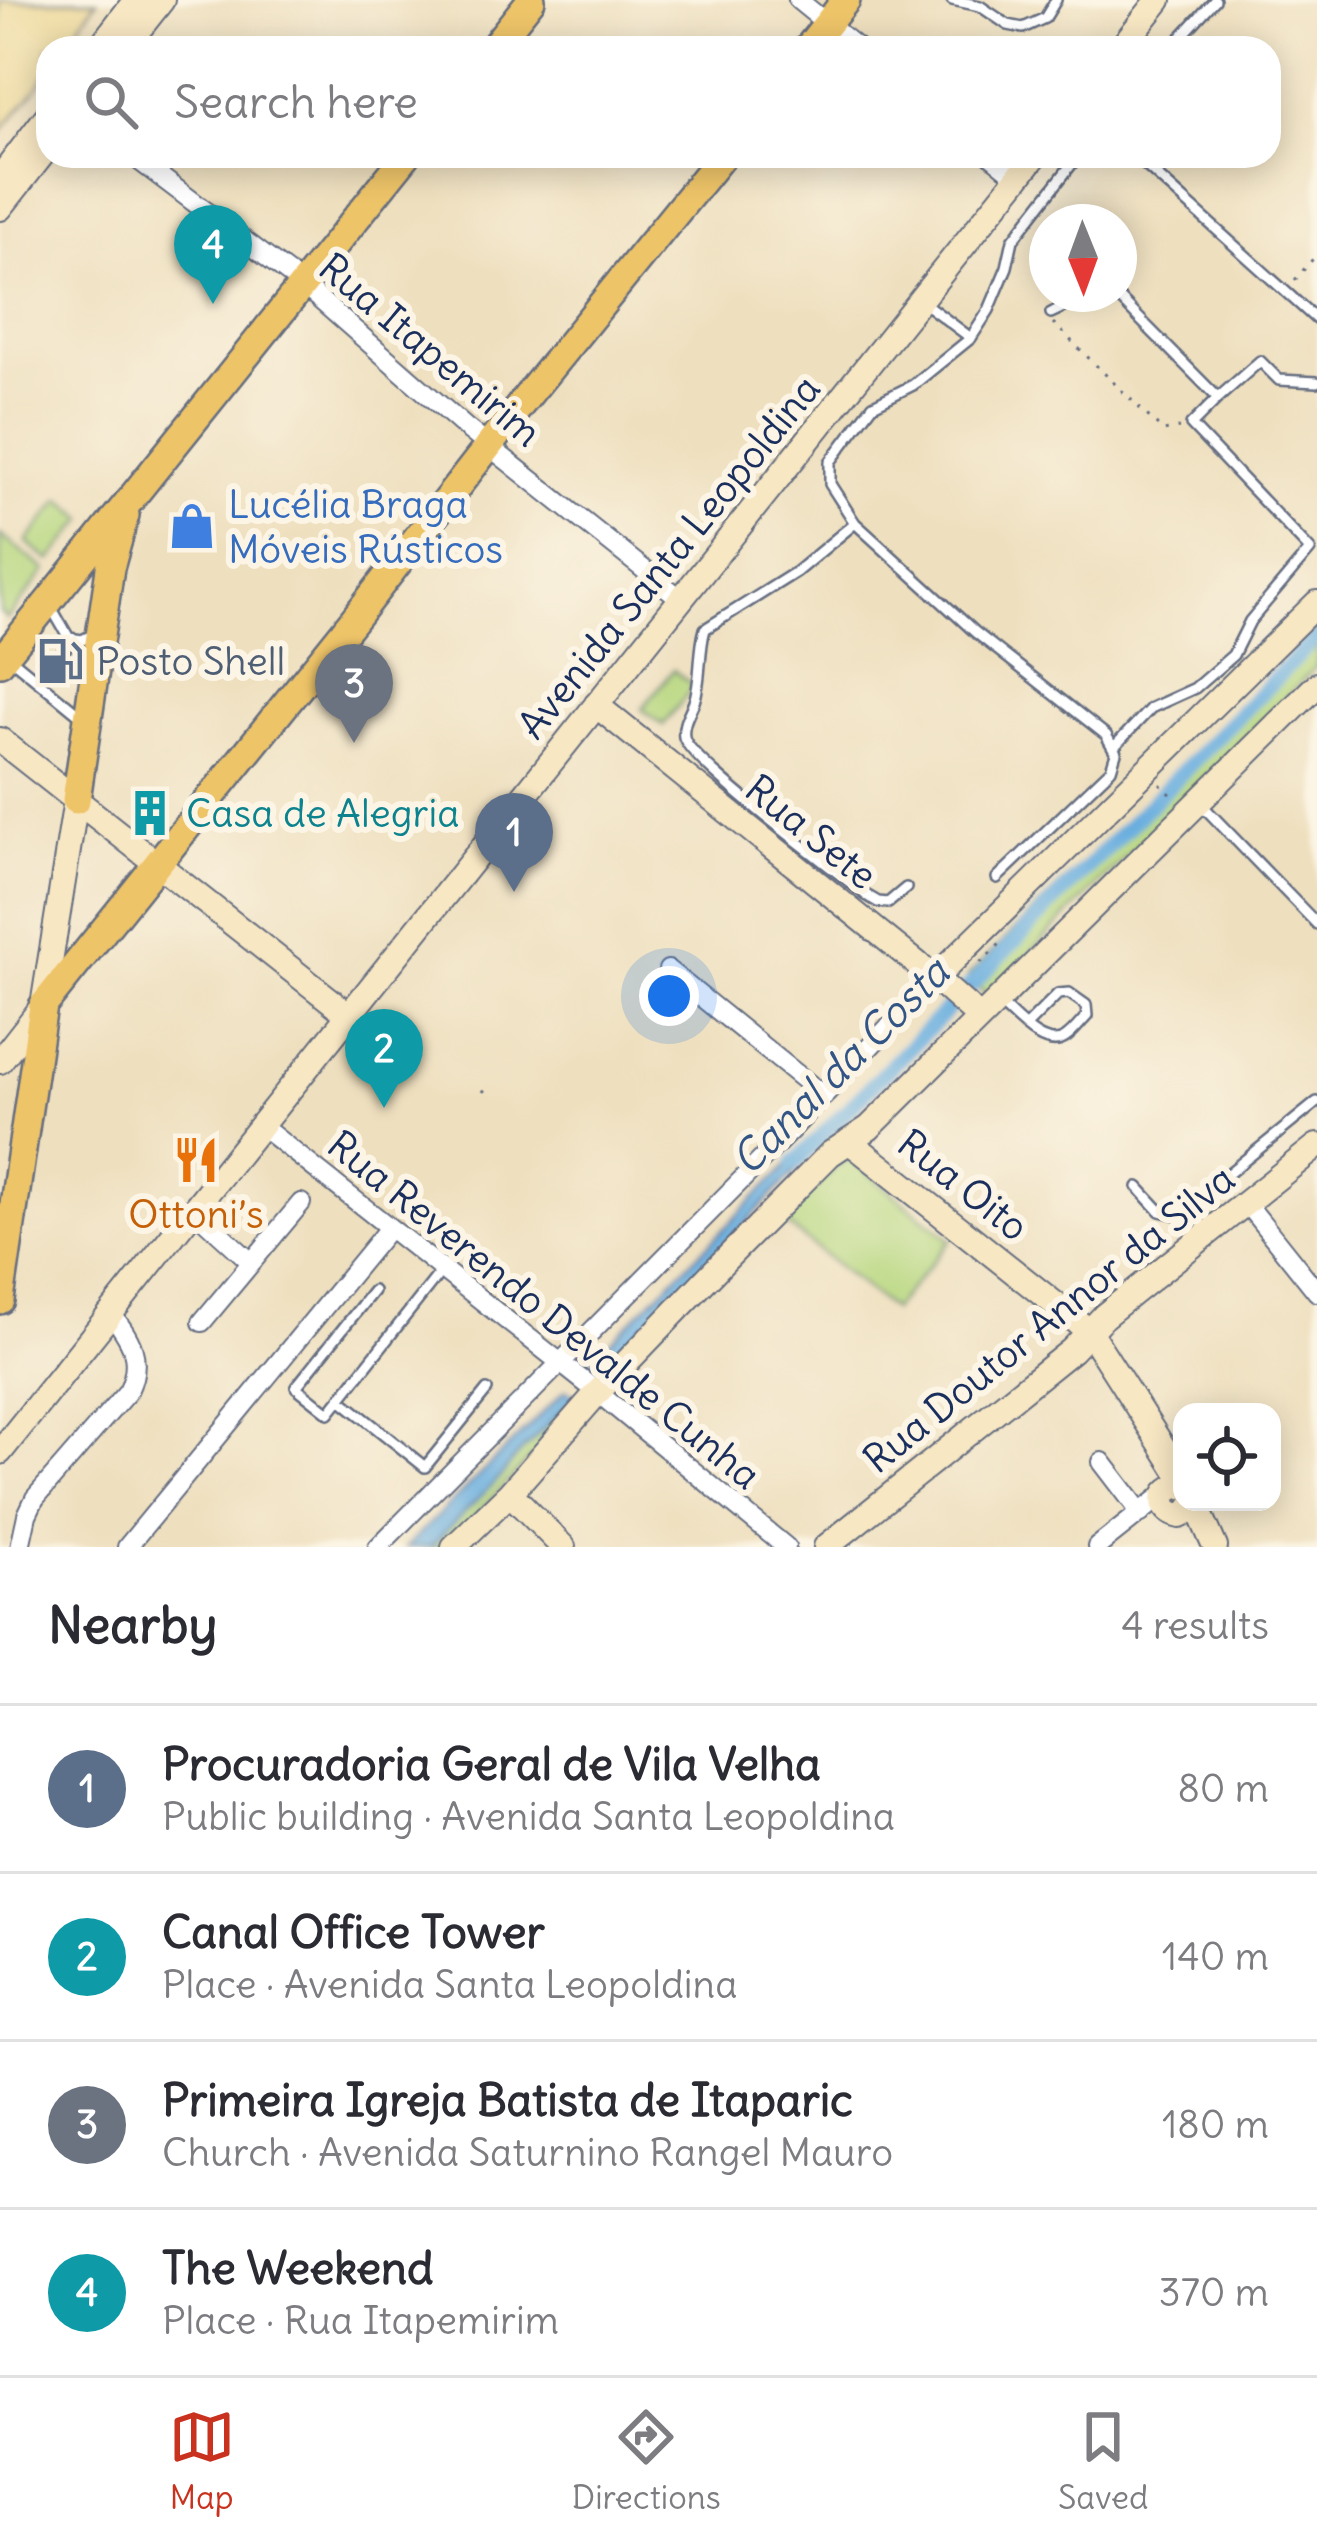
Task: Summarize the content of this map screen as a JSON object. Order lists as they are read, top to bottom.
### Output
{
  "streets": {
    "street": [
      "Rua Itapemirim",
      "Avenida Santa Leopoldina",
      "Rua Sete",
      "Rua Oito",
      "Rua Reverendo Devalde Cunha",
      "Rua Doutor Annor da Silva"
    ]
  },
  "crossings": [
    ["Rua Itapemirim", "Avenida Santa Leopoldina"],
    ["Avenida Santa Leopoldina", "Rua Sete"],
    ["Avenida Santa Leopoldina", "Rua Reverendo Devalde Cunha"],
    ["Rua Oito", "Rua Doutor Annor da Silva"]
  ],
  "water": ["Canal da Costa"],
  "places": {
    "shop": ["Lucélia Braga Móveis Rústicos"],
    "fuel station": ["Posto Shell"],
    "building": ["Casa de Alegria"],
    "restaurant": ["Ottoni’s"]
  },
  "north": "bottom",
  "page": {
    "search": "Search here",
    "pins": [
      "4",
      "3",
      "1",
      "2"
    ],
    "heading": ["Nearby", "4 results"],
    "list": [
      {
        "mark": "1",
        "name": "Procuradoria Geral de Vila Velha",
        "note": "Public building · Avenida Santa Leopoldina",
        "value": "80 m"
      },
      {
        "mark": "2",
        "name": "Canal Office Tower",
        "note": "Place · Avenida Santa Leopoldina",
        "value": "140 m"
      },
      {
        "mark": "3",
        "name": "Primeira Igreja Batista de Itaparic",
        "note": "Church · Avenida Saturnino Rangel Mauro",
        "value": "180 m"
      },
      {
        "mark": "4",
        "name": "The Weekend",
        "note": "Place · Rua Itapemirim",
        "value": "370 m"
      }
    ],
    "nav": ["Map", "Directions", "Saved"]
  }
}
